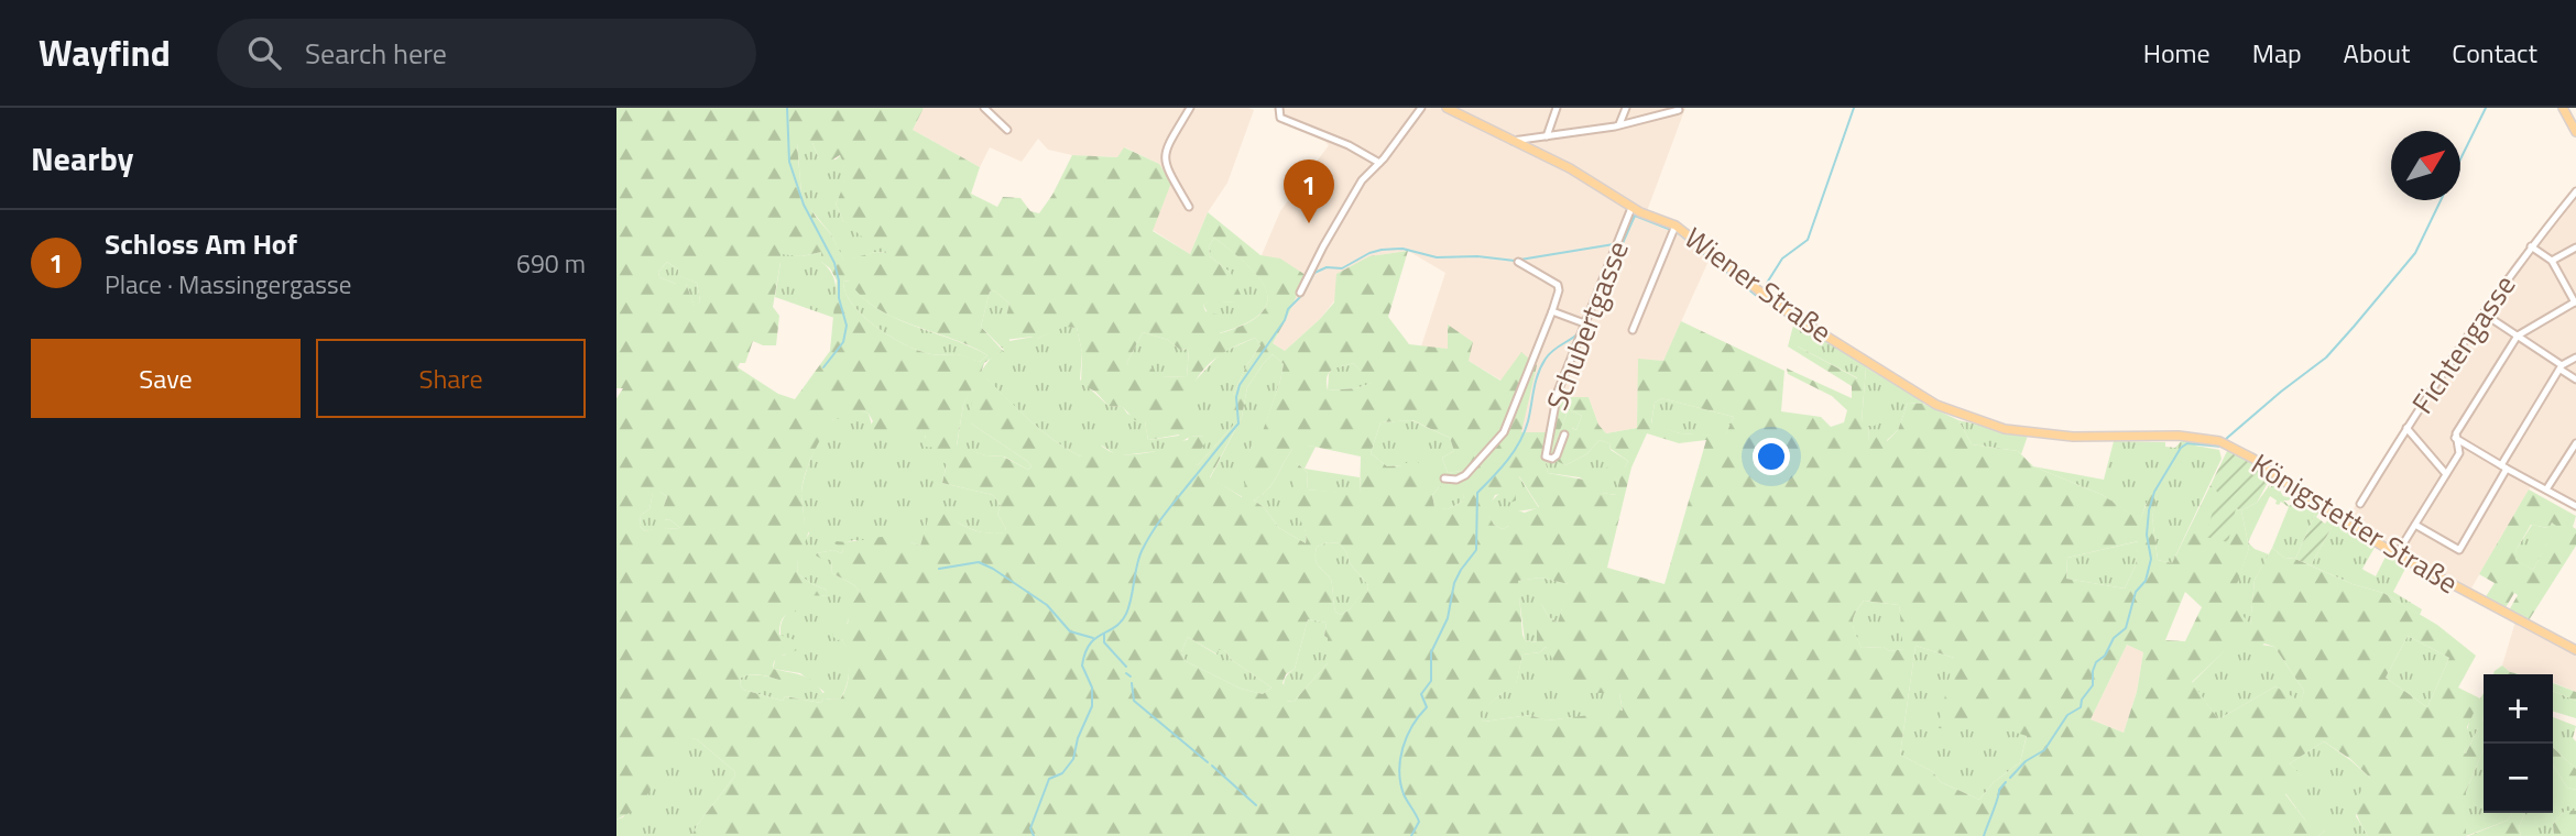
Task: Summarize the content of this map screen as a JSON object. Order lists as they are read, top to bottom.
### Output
{
  "streets": {
    "main road": ["Wiener Straße", "Königstetter Straße"],
    "street": ["Schubertgasse", "Fichtengasse"]
  },
  "crossings": [
    ["Wiener Straße", "Schubertgasse"],
    ["Wiener Straße", "Königstetter Straße"]
  ],
  "north": "top right",
  "page": {
    "header": "Wayfind",
    "search": "Search here",
    "nav": [
      "Home",
      "Map",
      "About",
      "Contact"
    ],
    "heading": "Nearby",
    "pins": "1",
    "list": [
      {
        "mark": "1",
        "name": "Schloss Am Hof",
        "note": "Place · Massingergasse",
        "value": "690 m"
      }
    ],
    "buttons": ["Save", "Share"],
    "map_buttons": ["+", "−"]
  }
}
